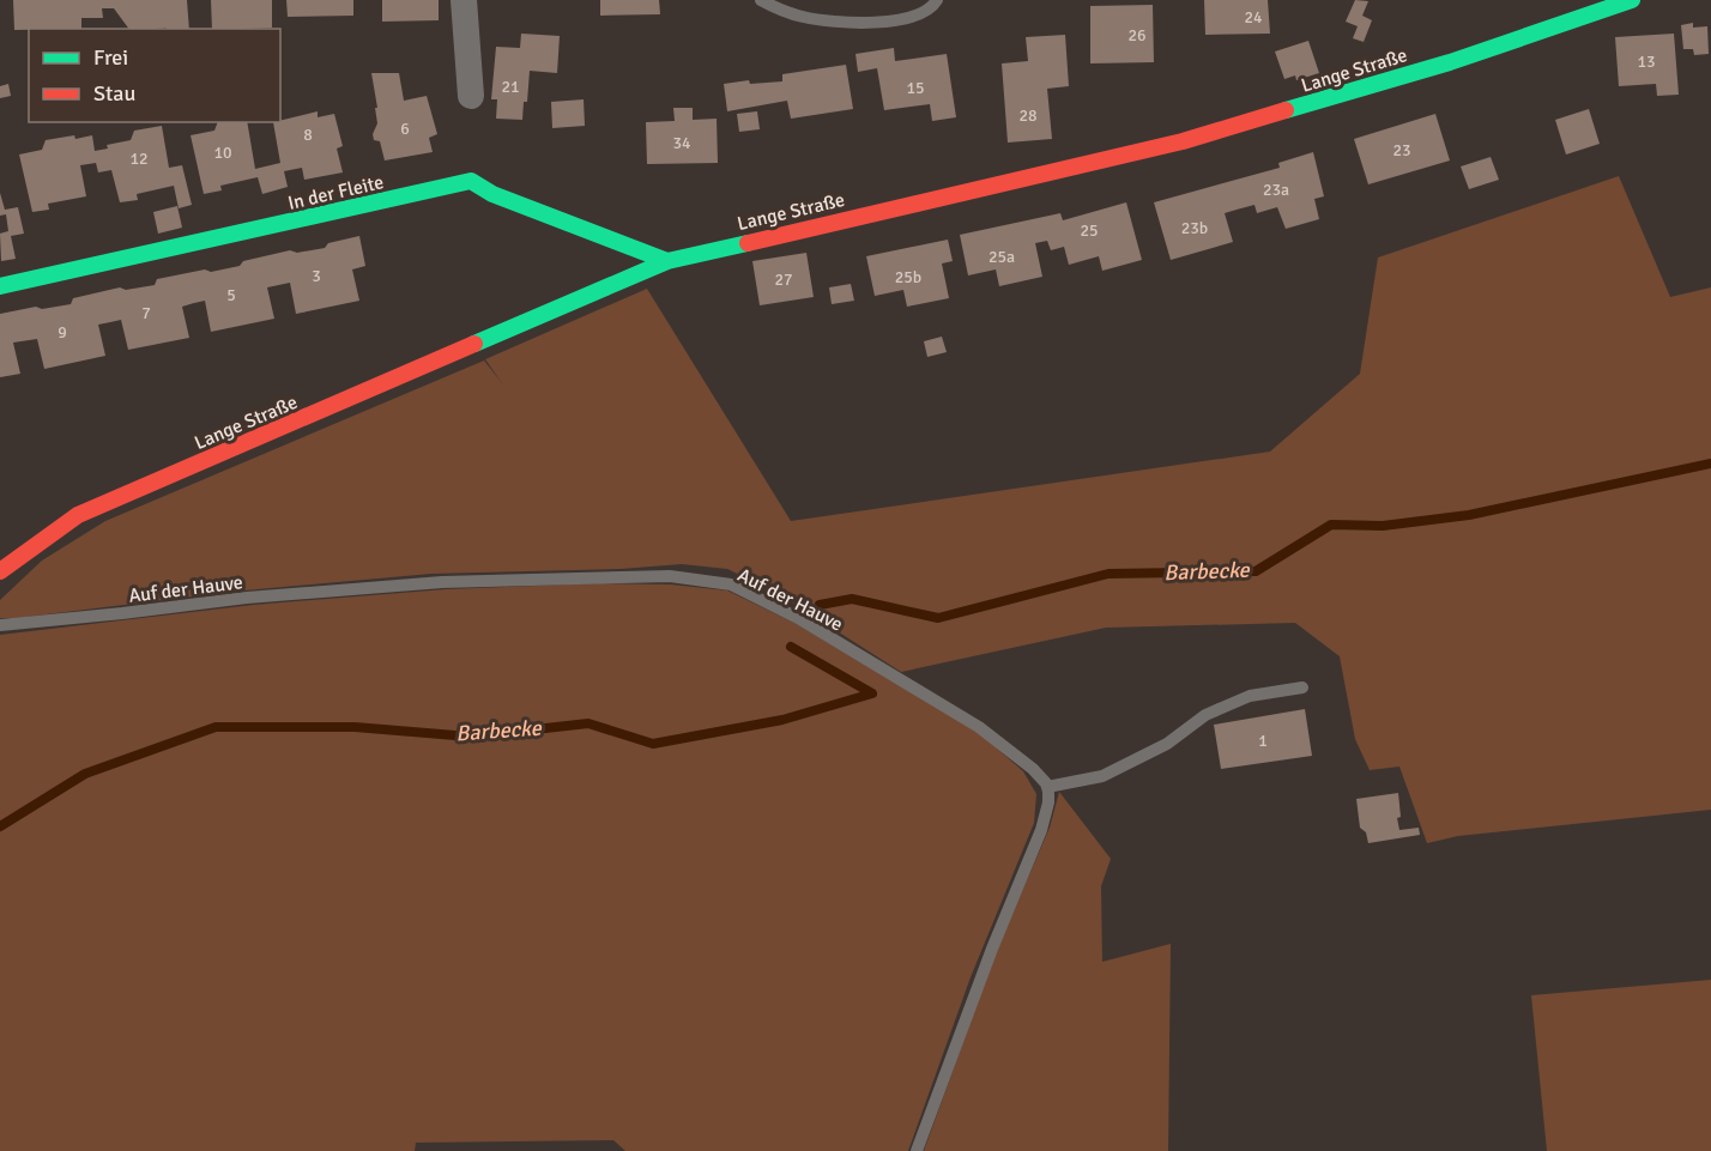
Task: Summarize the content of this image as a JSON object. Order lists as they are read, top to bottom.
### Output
{
  "streets": {
    "street": ["Lange Straße", "In der Fleite"],
    "lane": ["Auf der Hauve"]
  },
  "crossings": [
    ["Lange Straße", "In der Fleite"]
  ],
  "water": ["Barbecke"],
  "house_numbers": [
    "24",
    "26",
    "13",
    "21",
    "15",
    "28",
    "6",
    "8",
    "34",
    "23",
    "10",
    "12",
    "23a",
    "23b",
    "25",
    "25a",
    "3",
    "25b",
    "27",
    "5",
    "7",
    "9",
    "1"
  ],
  "legend": ["Frei", "Stau"]
}
